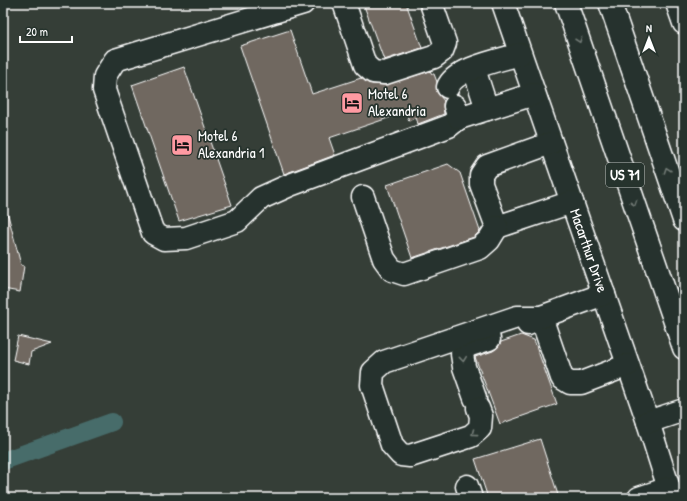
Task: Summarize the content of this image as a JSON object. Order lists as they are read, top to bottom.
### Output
{
  "streets": {
    "main road": ["US 71", "Macarthur Drive"]
  },
  "places": {
    "hotel": ["Motel 6 Alexandria", "Motel 6 Alexandria 1"]
  },
  "scale_bar": "20 m",
  "north": "top"
}
